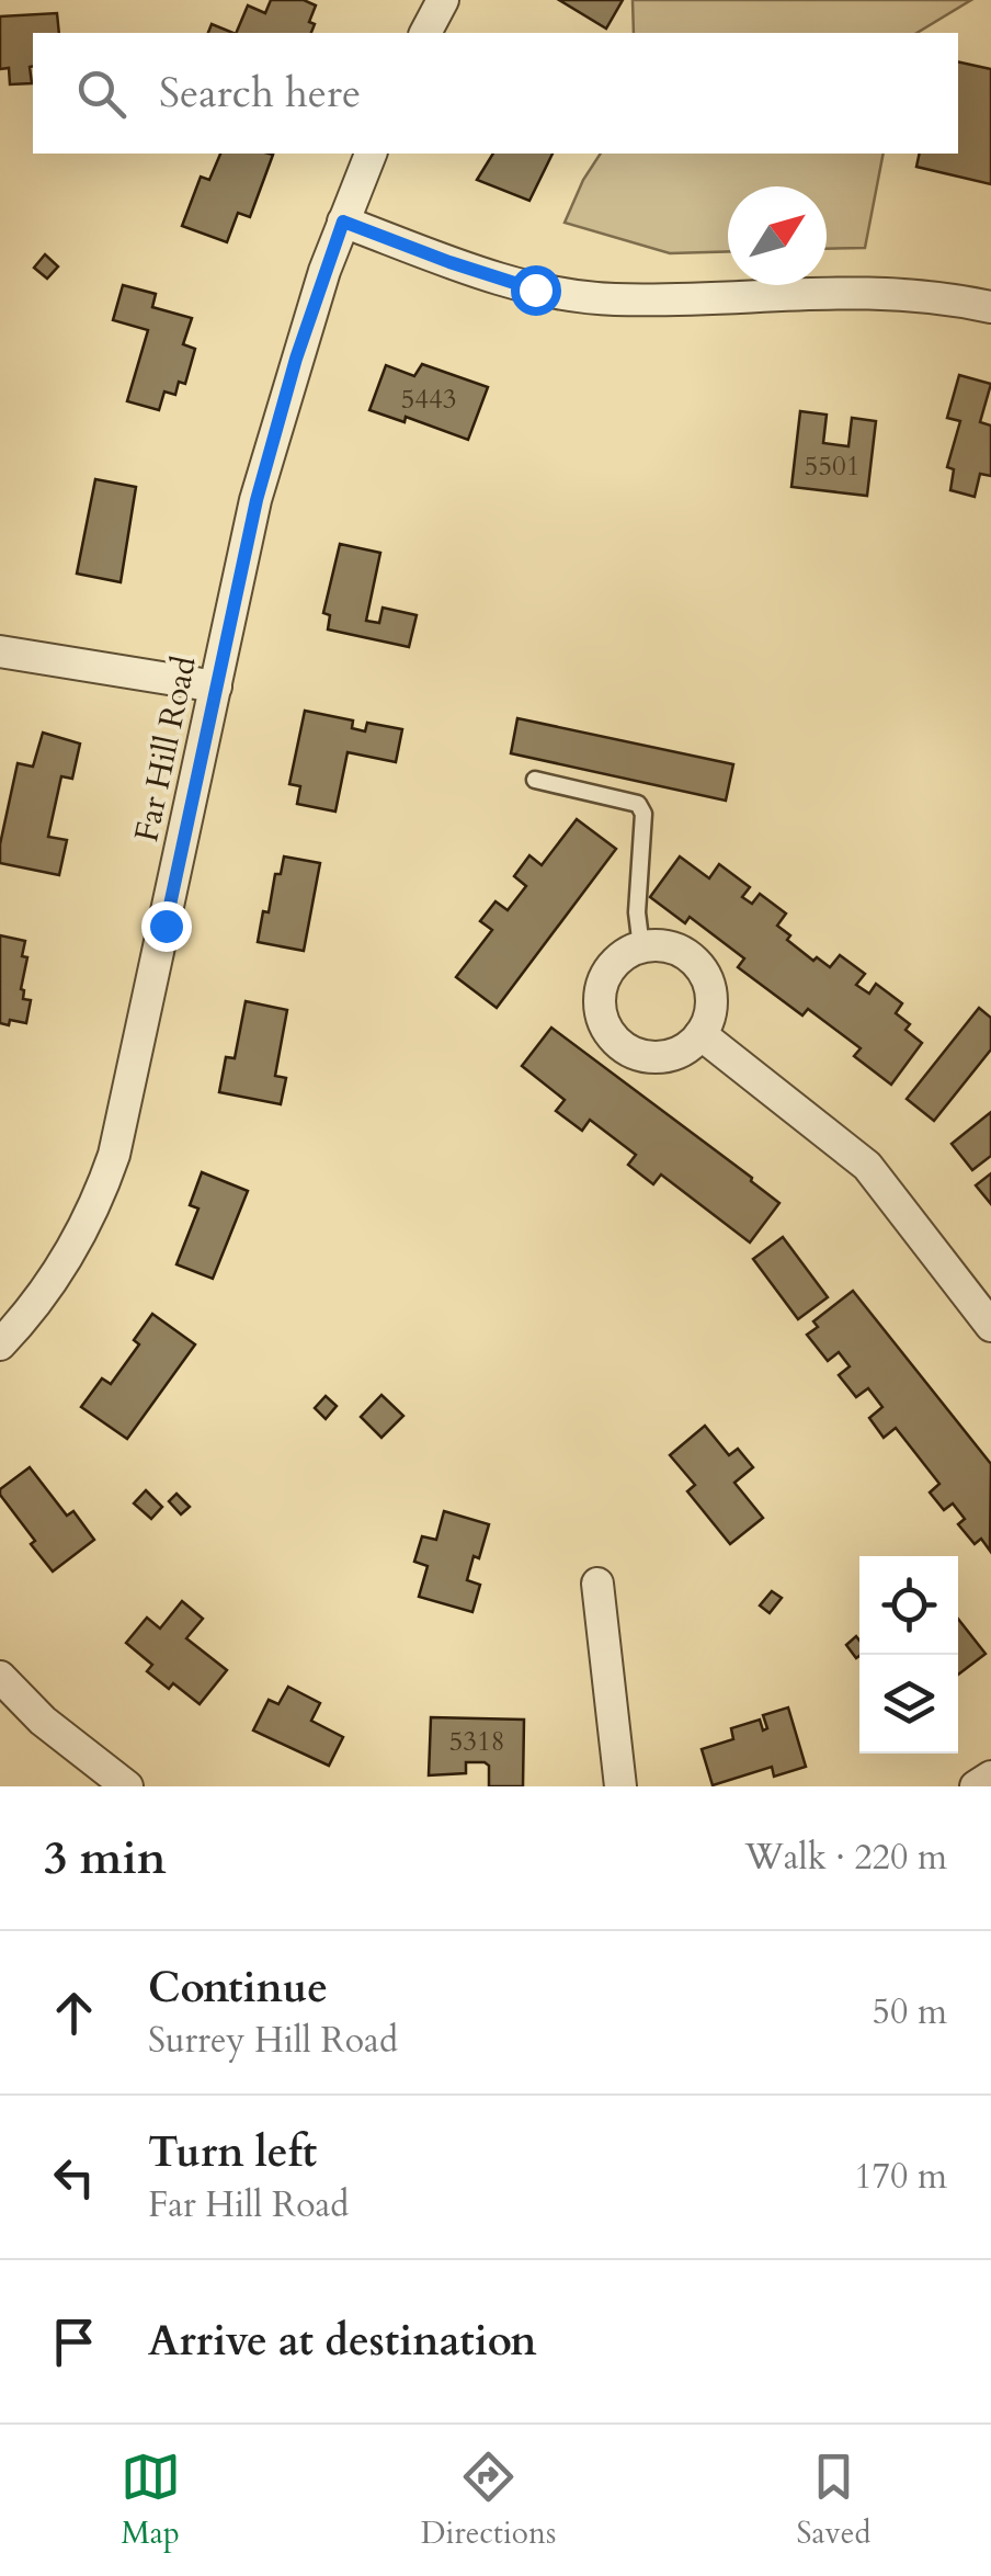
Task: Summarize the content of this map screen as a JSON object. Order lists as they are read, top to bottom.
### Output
{
  "streets": {
    "street": ["Far Hill Road"]
  },
  "house_numbers": ["5443", "5501", "5318"],
  "north": "top right",
  "page": {
    "search": "Search here",
    "heading": ["3 min", "Walk · 220 m"],
    "list": [
      ["Continue", "Surrey Hill Road", "50 m"],
      ["Turn left", "Far Hill Road", "170 m"],
      "Arrive at destination"
    ],
    "nav": ["Map", "Directions", "Saved"]
  }
}
